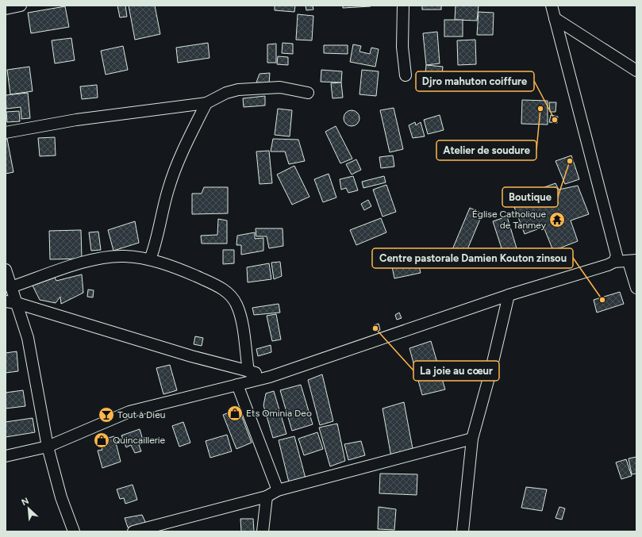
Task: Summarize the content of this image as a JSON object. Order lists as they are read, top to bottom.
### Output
{
  "places": {
    "other": [
      "Atelier de soudure",
      "Djro mahuton coiffure",
      "Boutique",
      "Centre pastorale Damien Kouton zinsou",
      "La joie au cœur"
    ],
    "temple": ["Église Catholique de Tanmey"],
    "shop": ["Ets Ominia Deo", "Quincaillerie"],
    "bar": ["Tout à Dieu"]
  },
  "north": "top left"
}
